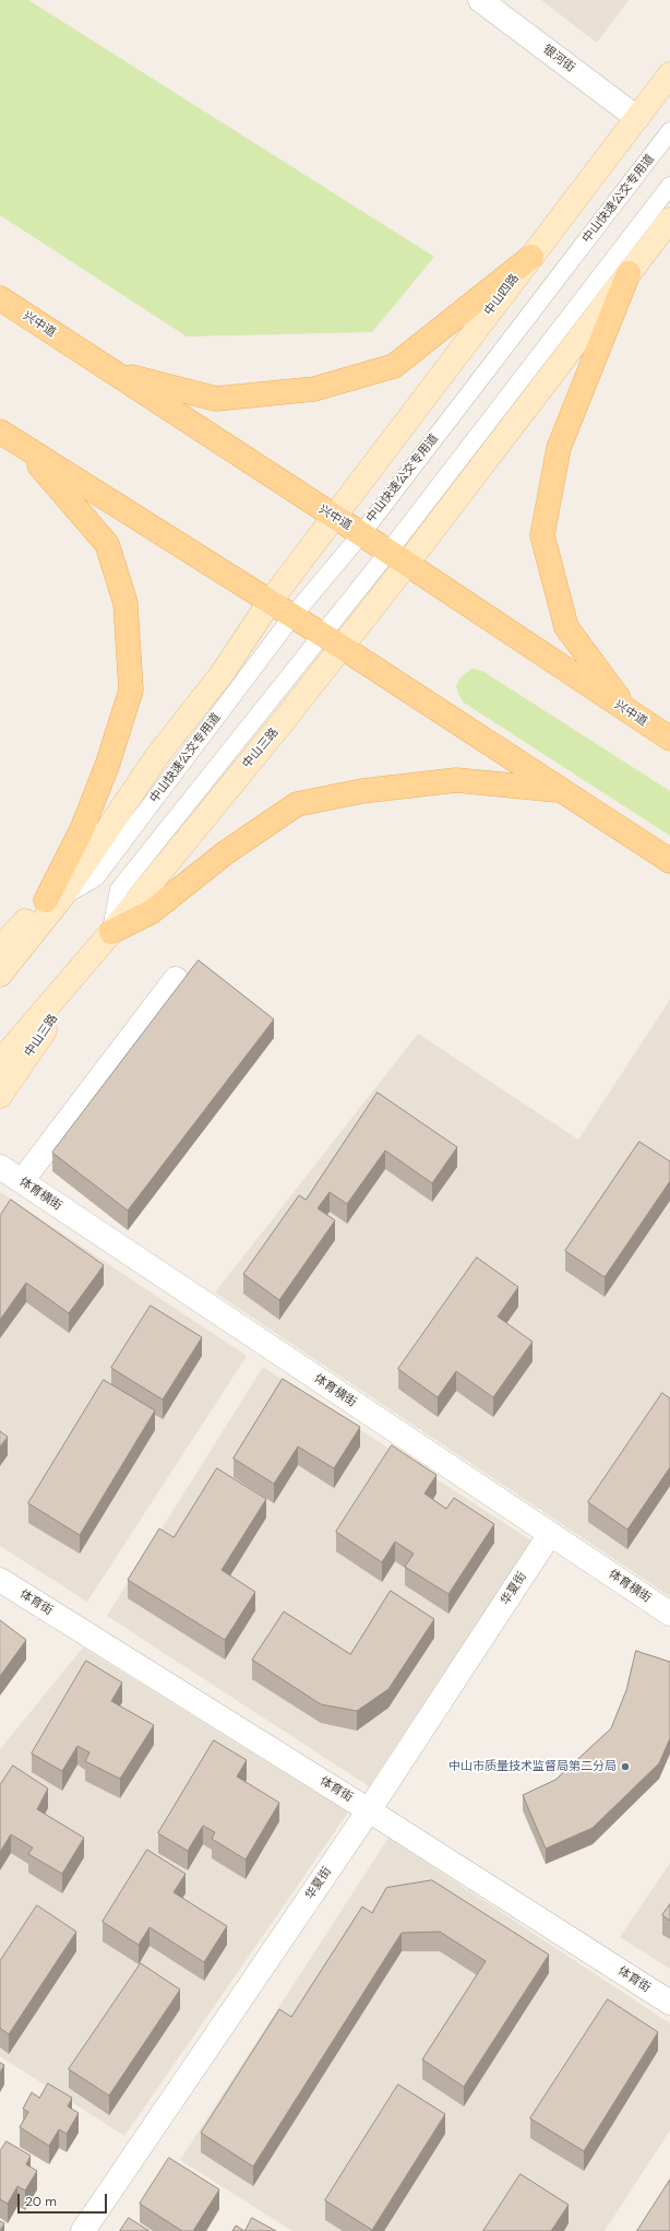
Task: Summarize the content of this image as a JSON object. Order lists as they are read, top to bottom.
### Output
{
  "streets": {
    "main road": ["中山四路", "兴中道", "中山三路"],
    "street": [
      "银河街",
      "体育横街",
      "华夏街",
      "体育街"
    ],
    "lane": ["中山快速公交专用道"]
  },
  "crossings": [
    ["银河街", "中山四路"],
    ["中山快速公交专用道", "兴中道"],
    ["中山四路", "兴中道"],
    ["兴中道", "中山三路"],
    ["体育横街", "华夏街"],
    ["华夏街", "体育街"]
  ],
  "places": ["中山市质量技术监督局第二分局"],
  "scale_bar": "20 m"
}
